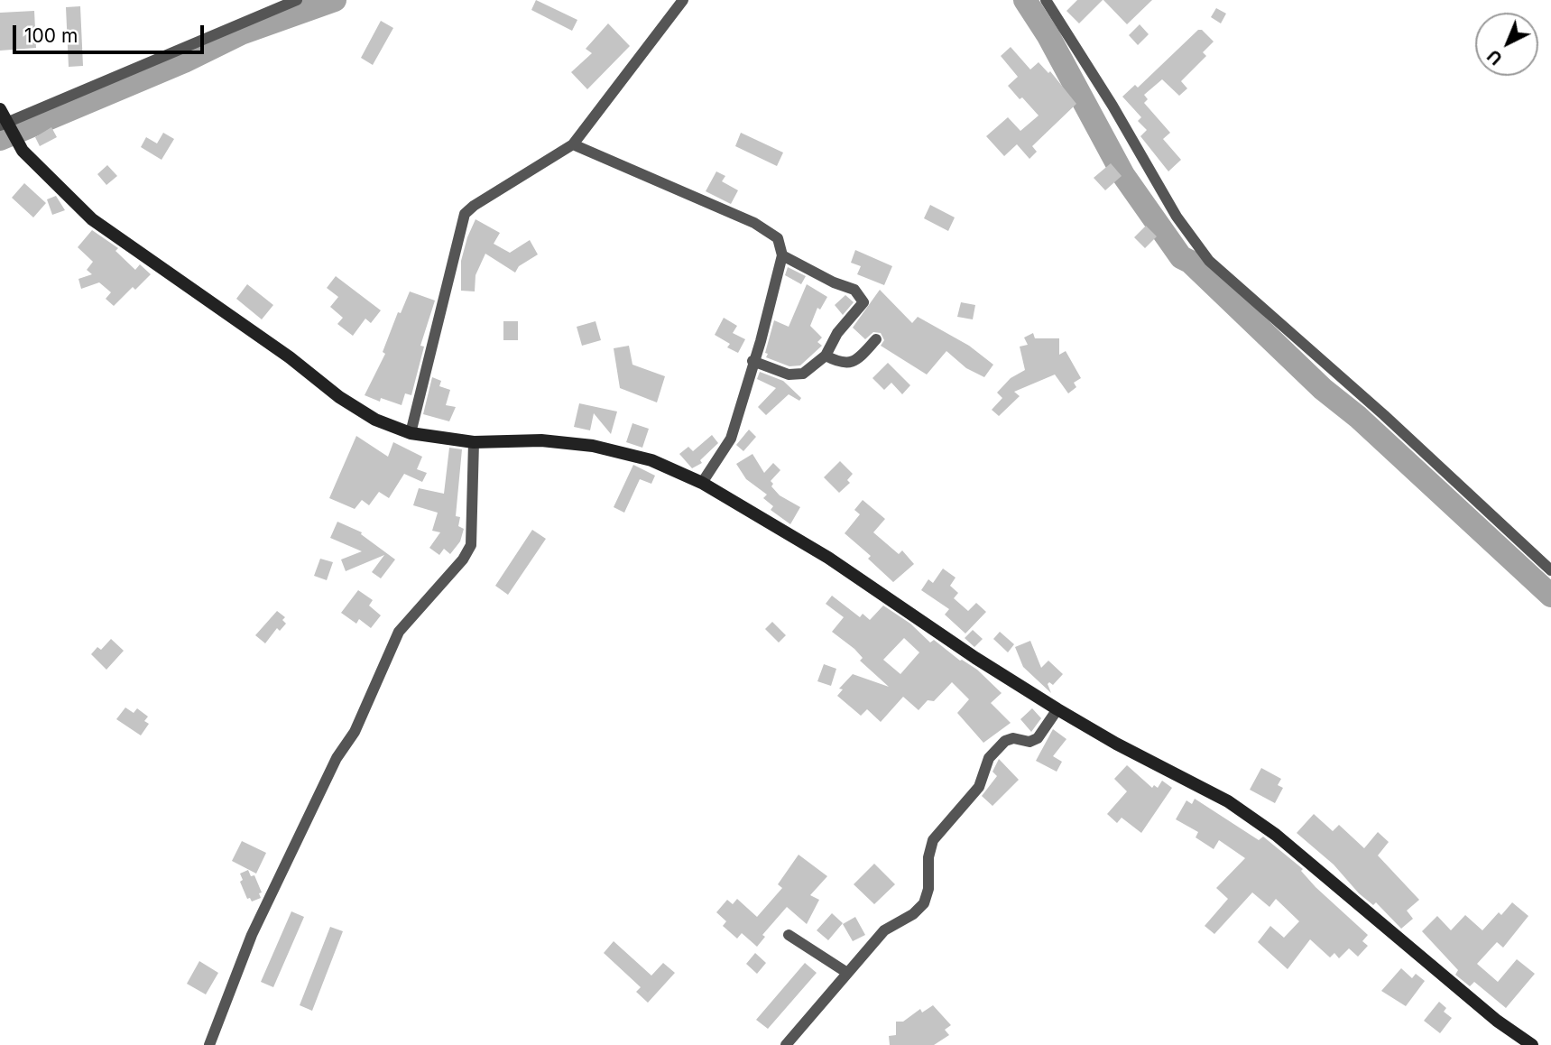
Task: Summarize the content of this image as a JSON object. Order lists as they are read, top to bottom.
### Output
{
  "scale_bar": "100 m",
  "north": "bottom left"
}
